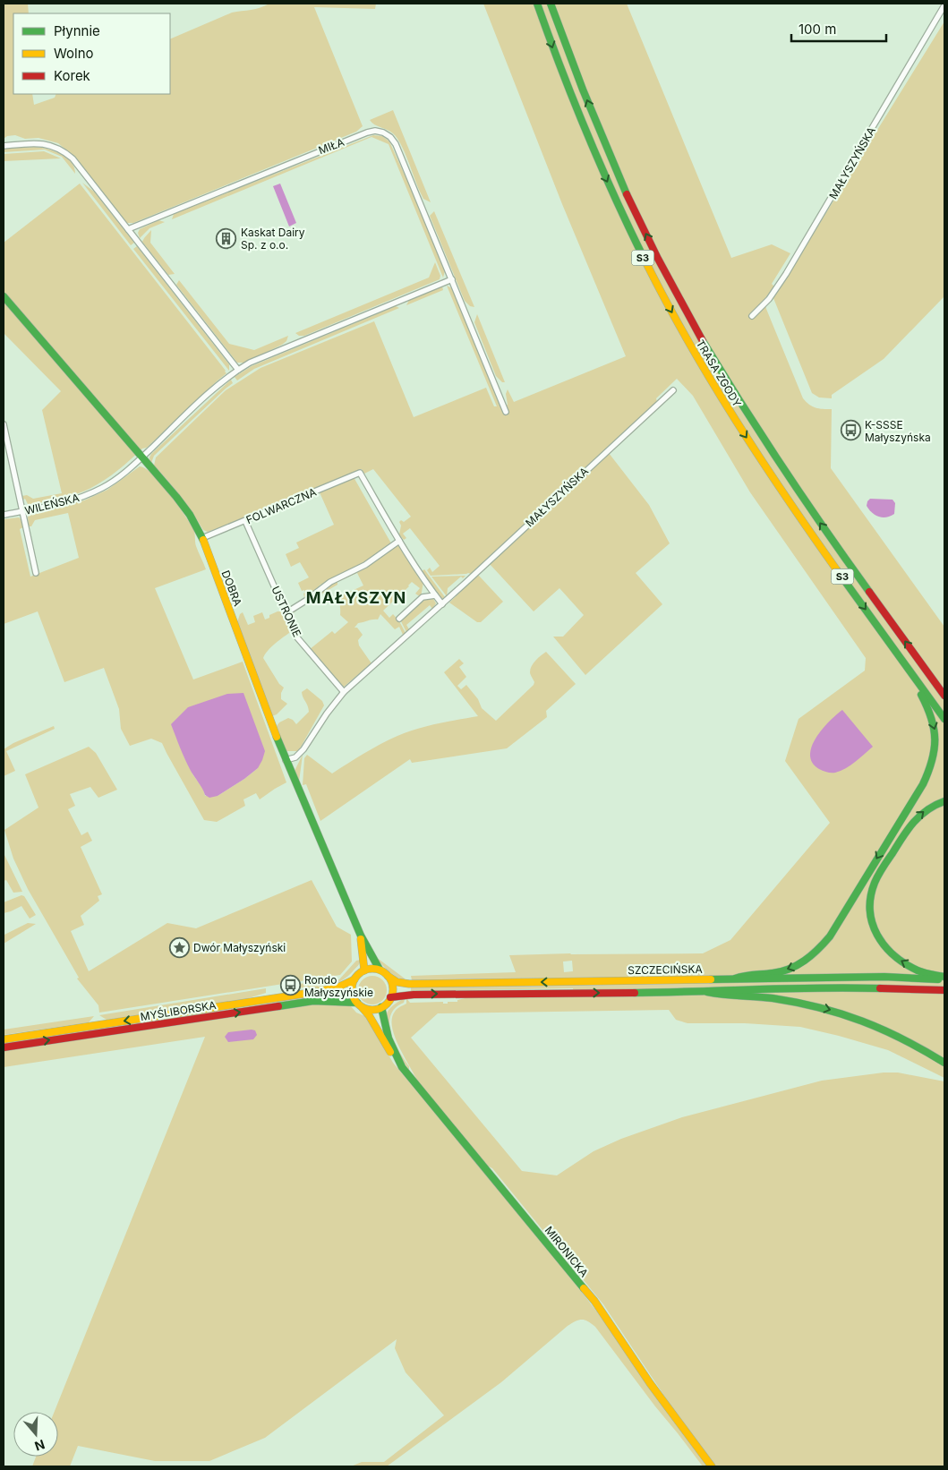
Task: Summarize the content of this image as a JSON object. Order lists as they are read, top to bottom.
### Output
{
  "streets": {
    "main road": [
      "S3",
      "TRASA ZGODY",
      "DOBRA",
      "SZCZECIŃSKA",
      "MYŚLIBORSKA",
      "MIRONICKA"
    ],
    "street": [
      "MIŁA",
      "MAŁYSZYŃSKA",
      "WILEŃSKA",
      "FOLWARCZNA",
      "USTRONIE"
    ]
  },
  "crossings": [
    ["MAŁYSZYŃSKA", "DOBRA"],
    ["MAŁYSZYŃSKA", "USTRONIE"],
    ["WILEŃSKA", "DOBRA"],
    ["FOLWARCZNA", "DOBRA"],
    ["FOLWARCZNA", "USTRONIE"],
    ["DOBRA", "SZCZECIŃSKA"],
    ["DOBRA", "MYŚLIBORSKA"],
    ["DOBRA", "MIRONICKA"],
    ["SZCZECIŃSKA", "MYŚLIBORSKA"],
    ["SZCZECIŃSKA", "MIRONICKA"],
    ["MYŚLIBORSKA", "MIRONICKA"]
  ],
  "districts": ["MAŁYSZYN"],
  "places": {
    "building": ["Kaskat Dairy Sp. z o.o."],
    "bus stop": ["K-SSSE Małyszyńska", "Rondo Małyszyńskie"],
    "place": ["Dwór Małyszyński"]
  },
  "legend": ["Płynnie", "Wolno", "Korek"],
  "scale_bar": "100 m",
  "north": "bottom"
}
